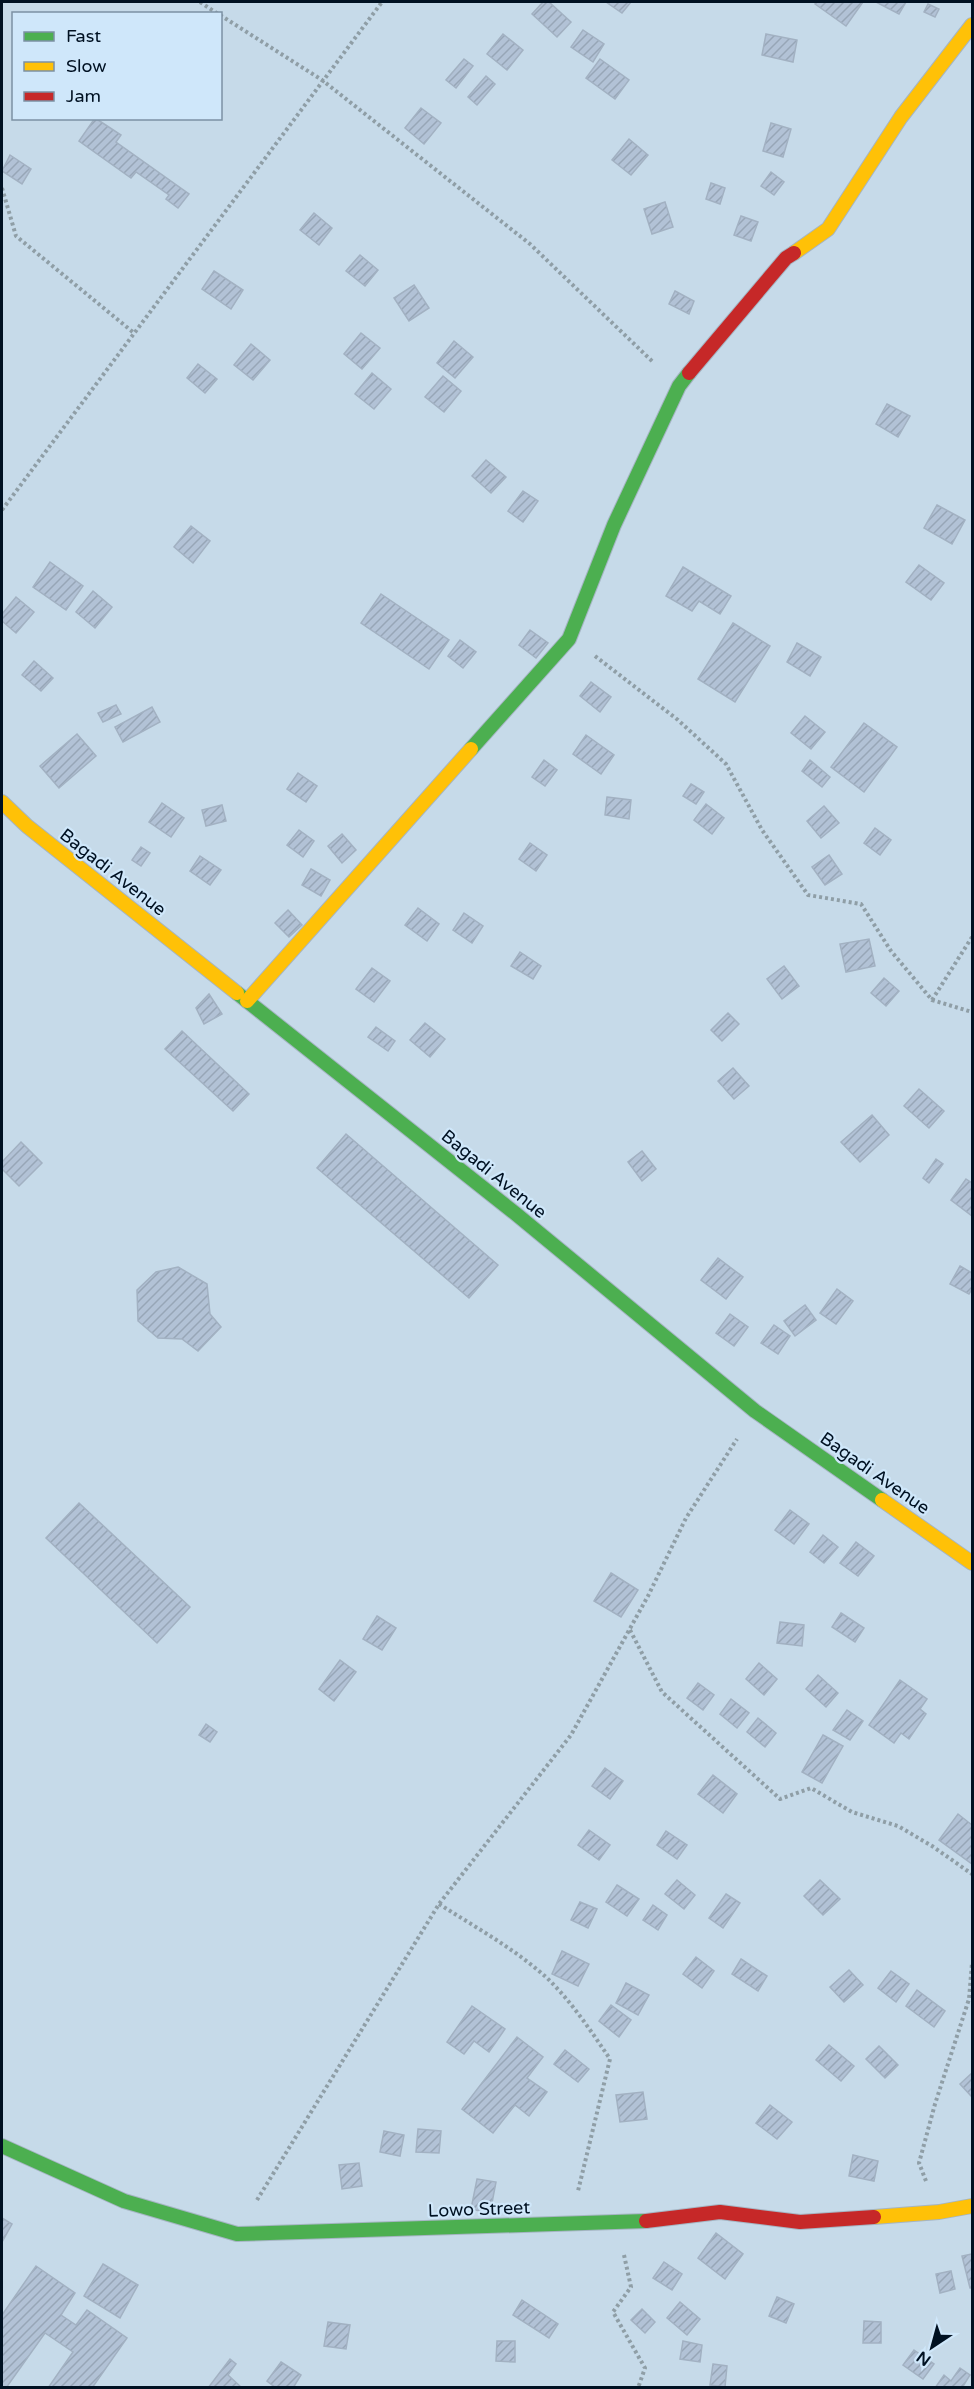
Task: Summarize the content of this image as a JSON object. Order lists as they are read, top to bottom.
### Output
{
  "streets": {
    "street": ["Bagadi Avenue", "Lowo Street"]
  },
  "legend": ["Fast", "Slow", "Jam"],
  "north": "bottom left"
}
